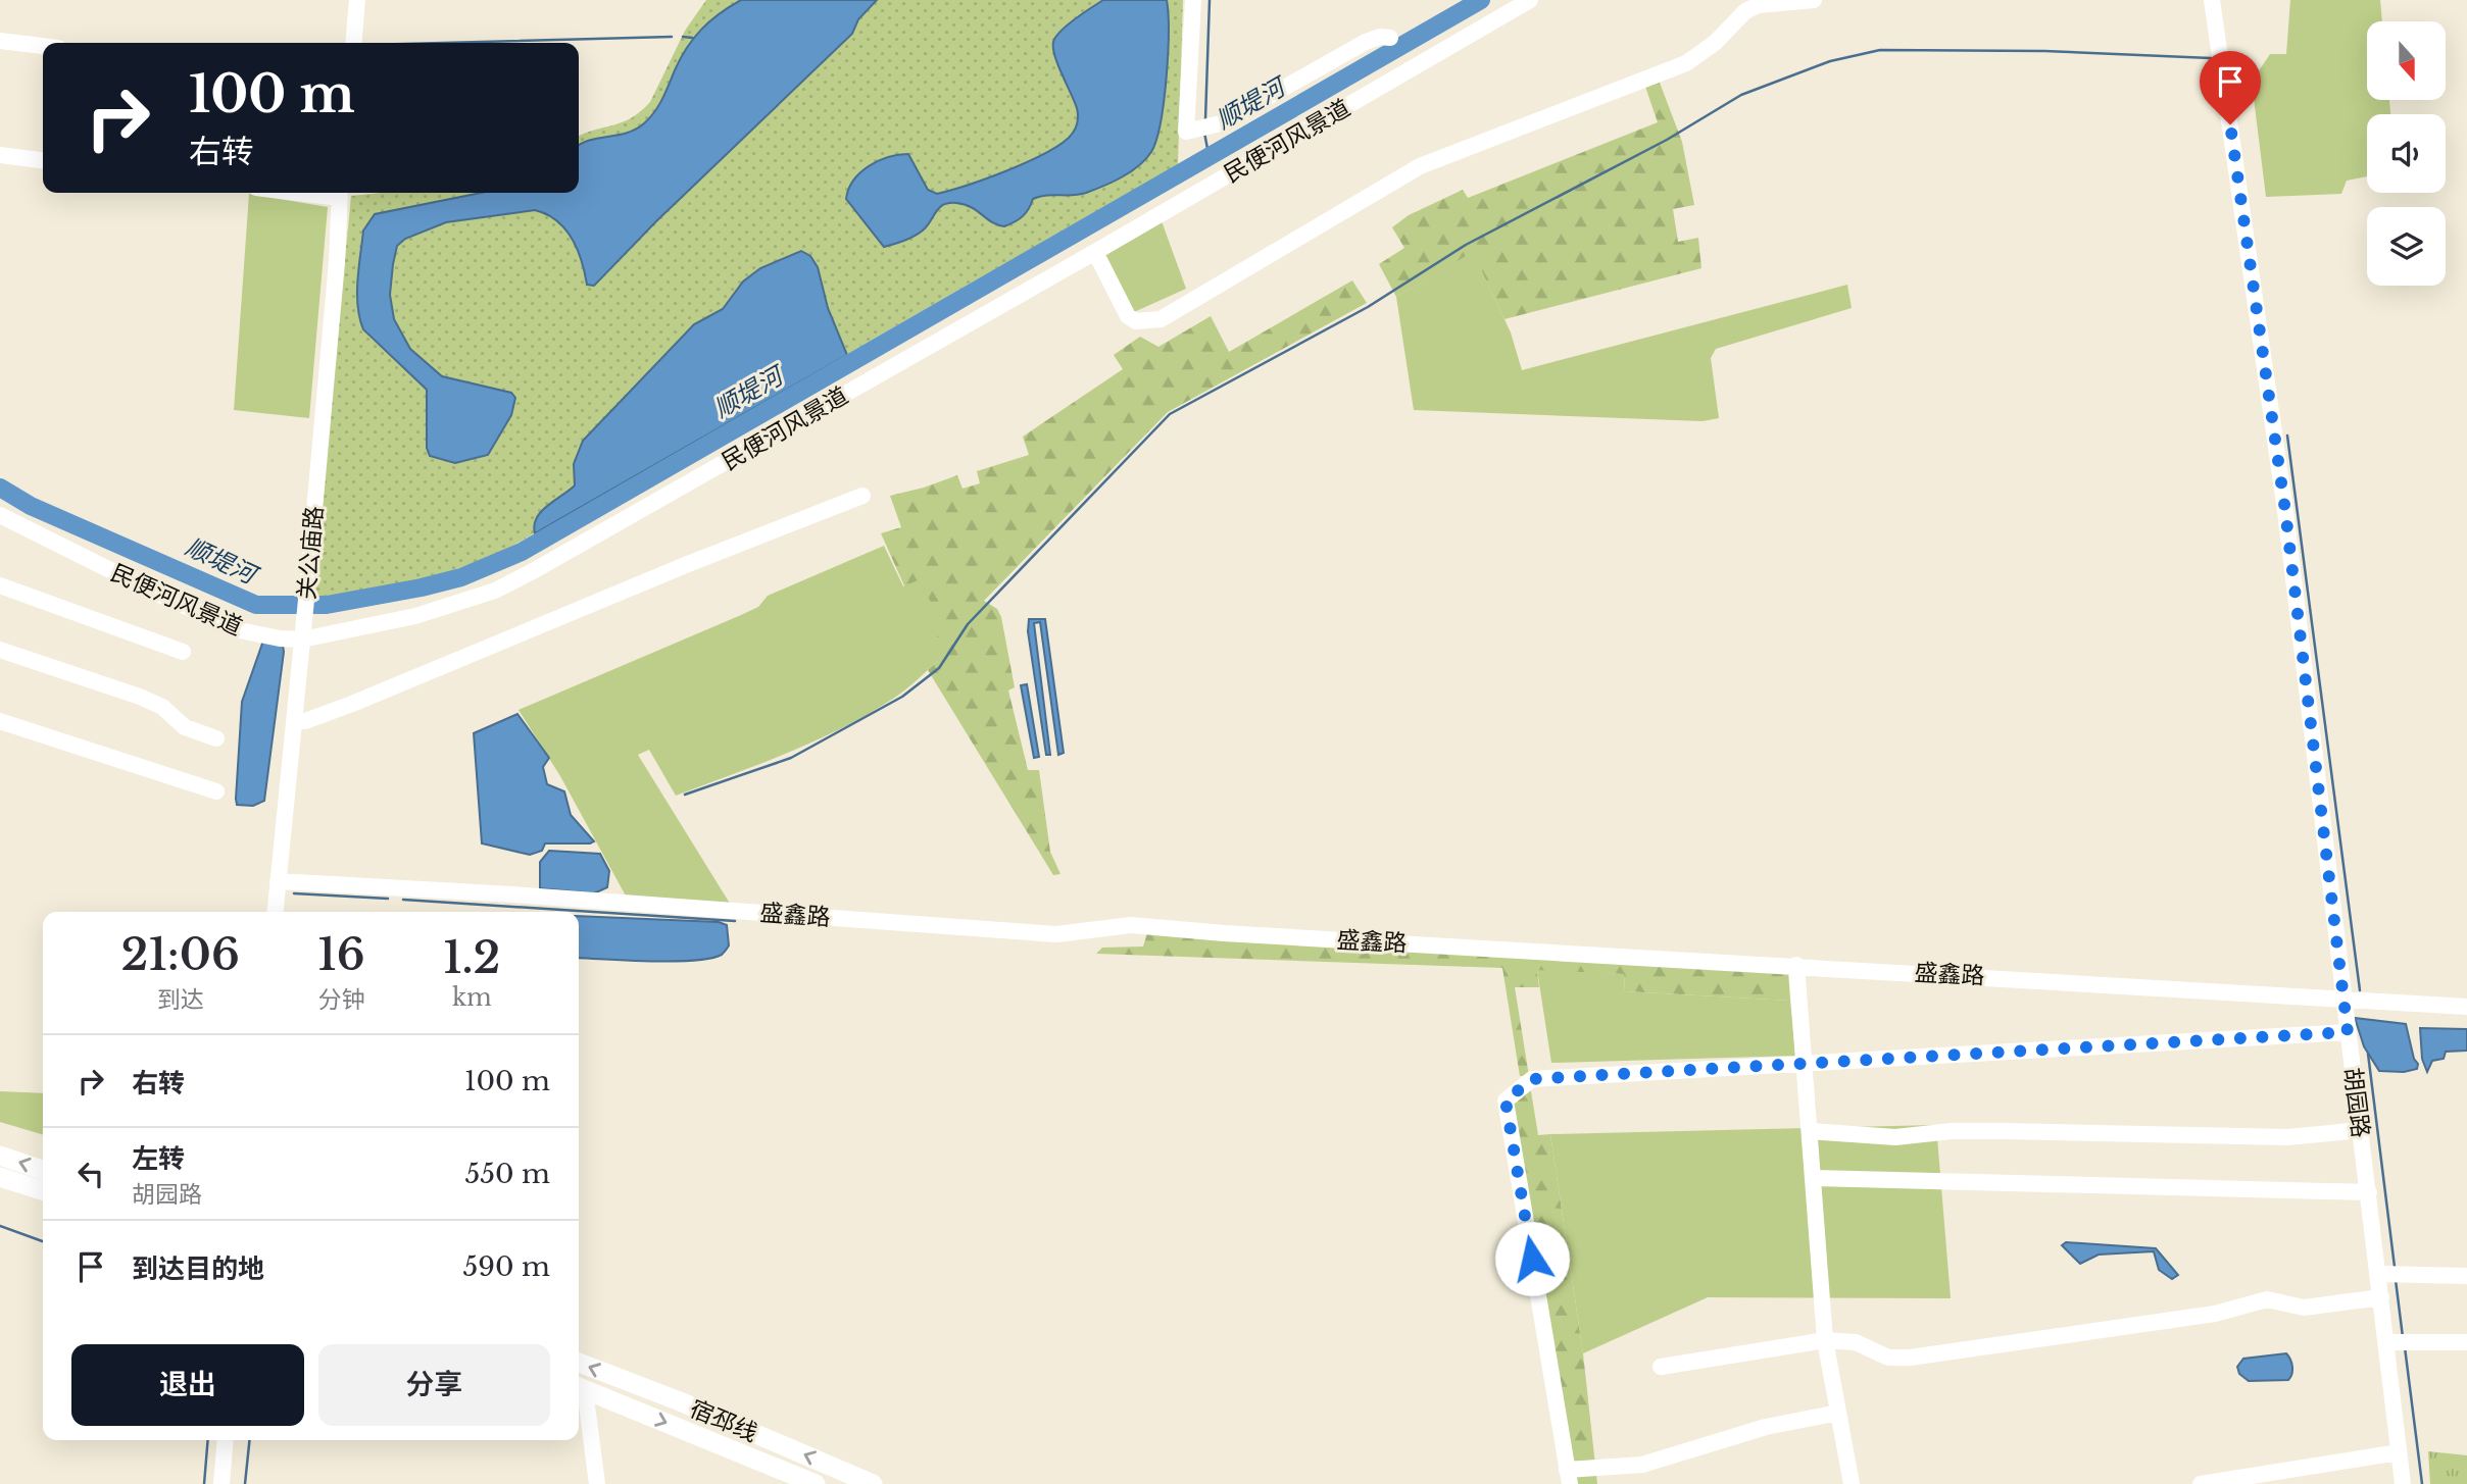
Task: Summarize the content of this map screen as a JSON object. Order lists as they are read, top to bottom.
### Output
{
  "streets": {
    "main road": ["宿邳线"],
    "street": [
      "民便河风景道",
      "关公庙路",
      "盛鑫路",
      "胡园路"
    ]
  },
  "crossings": [
    ["民便河风景道", "关公庙路"],
    ["关公庙路", "盛鑫路"],
    ["盛鑫路", "胡园路"]
  ],
  "water": ["顺堤河"],
  "north": "bottom",
  "page": {
    "turn": ["100 m", "右转"],
    "eta": [
      "21:06",
      "到达",
      "16",
      "分钟",
      "1.2",
      "km"
    ],
    "list": [
      {
        "name": "右转",
        "value": "100 m"
      },
      {
        "name": "左转",
        "note": "胡园路",
        "value": "550 m"
      },
      {
        "name": "到达目的地",
        "value": "590 m"
      }
    ],
    "buttons": ["退出", "分享"]
  }
}
